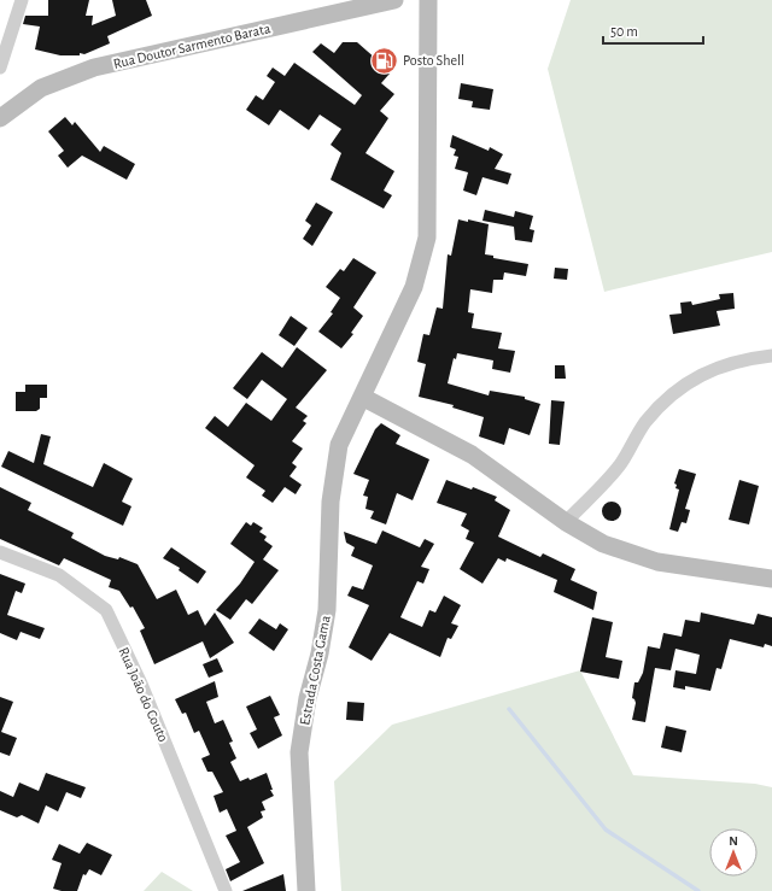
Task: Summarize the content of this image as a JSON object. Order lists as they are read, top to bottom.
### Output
{
  "streets": {
    "main road": ["Rua Doutor Sarmento Barata", "Estrada Costa Gama"],
    "street": ["Rua João do Couto"]
  },
  "places": {
    "fuel station": ["Posto Shell"]
  },
  "scale_bar": "50 m",
  "north": "top"
}
